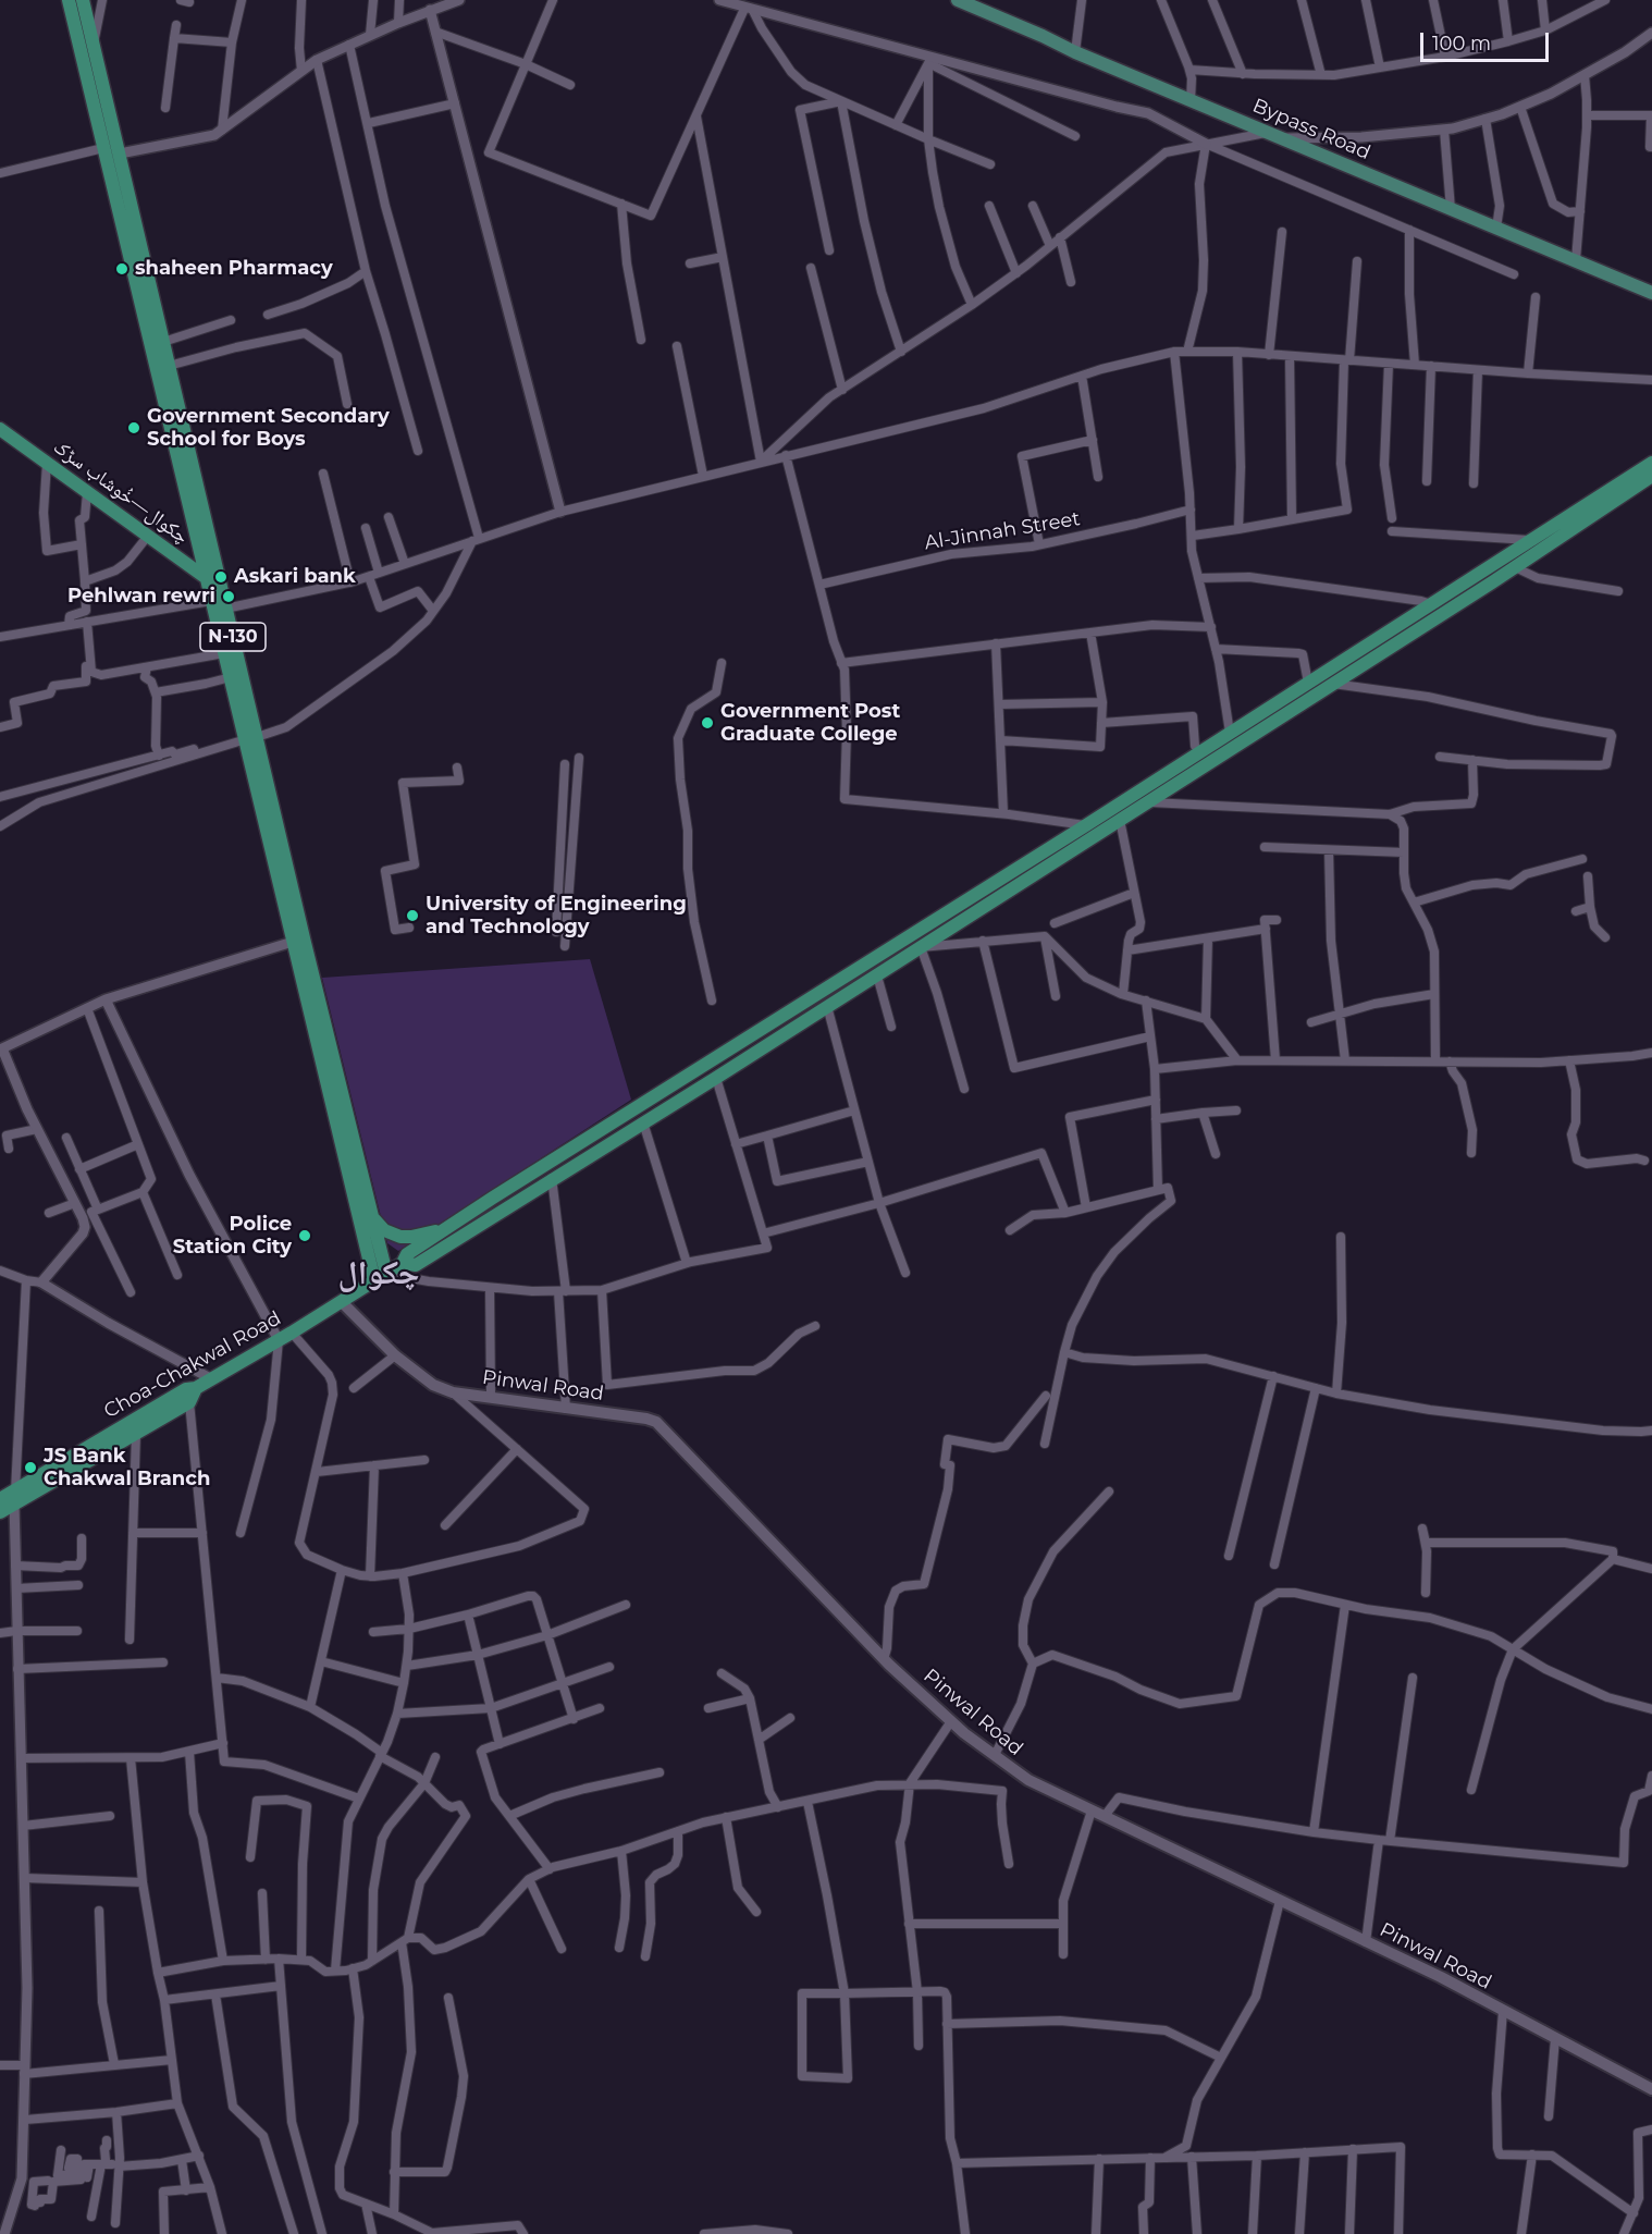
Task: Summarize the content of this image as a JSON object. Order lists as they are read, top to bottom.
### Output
{
  "streets": {
    "highway": ["چکوال—خُوشاب سڑک", "N-130", "Choa-Chakwal Road"],
    "main road": ["Bypass Road", "Pinwal Road"],
    "street": ["Al-Jinnah Street"]
  },
  "crossings": [
    ["چکوال—خُوشاب سڑک", "N-130"],
    ["N-130", "Choa-Chakwal Road"],
    ["Choa-Chakwal Road", "Pinwal Road"]
  ],
  "districts": ["چکوال"],
  "places": [
    "shaheen Pharmacy",
    "Government Secondary School for Boys",
    "Askari bank",
    "Pehlwan rewri",
    "Government Post Graduate College",
    "University of Engineering and Technology",
    "Police Station City",
    "JS Bank Chakwal Branch"
  ],
  "scale_bar": "100 m"
}
